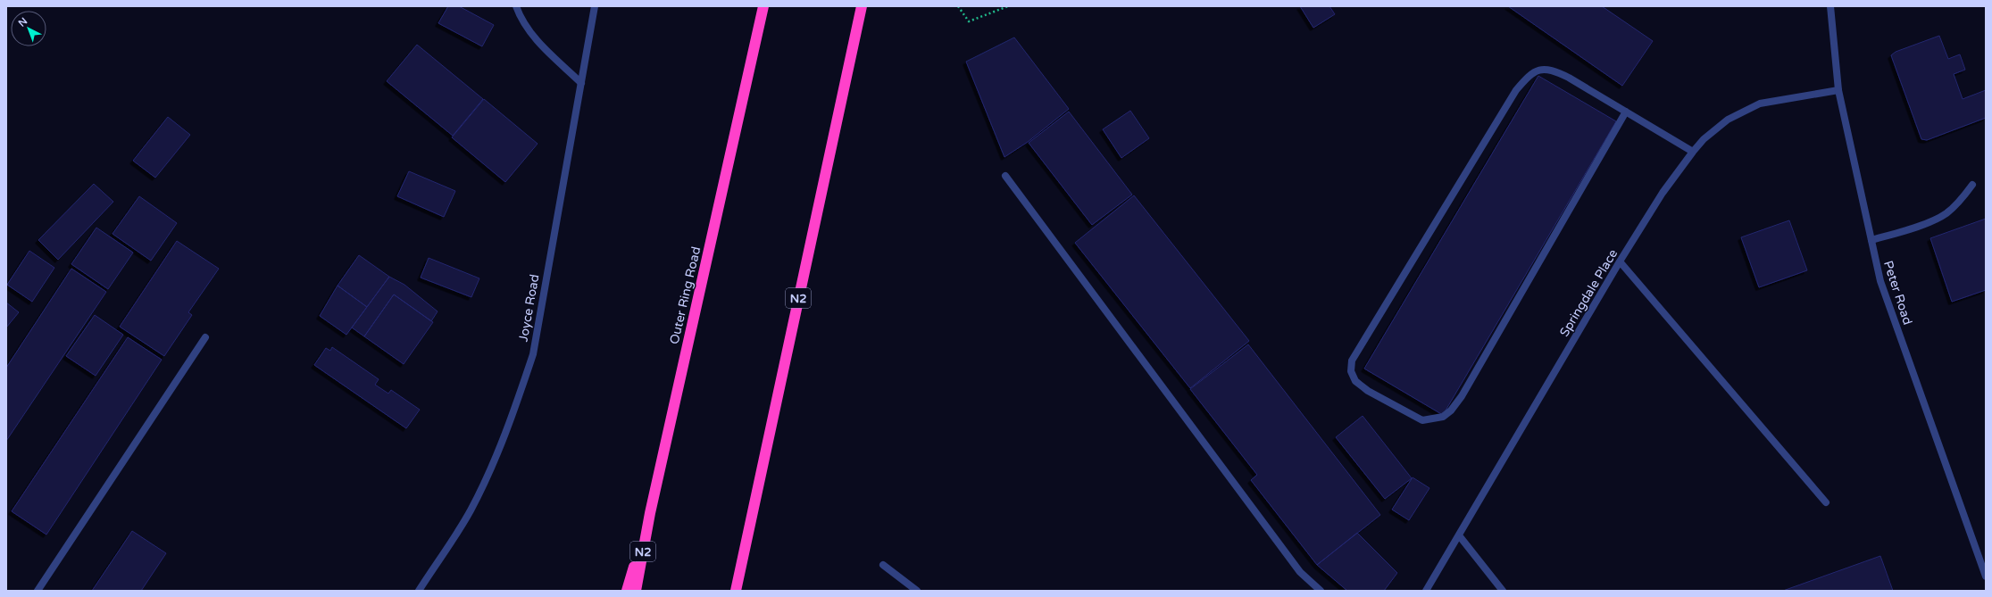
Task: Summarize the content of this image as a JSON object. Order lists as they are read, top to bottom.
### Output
{
  "streets": {
    "highway": ["Outer Ring Road", "N2"],
    "street": ["Springdale Place", "Peter Road", "Joyce Road"]
  },
  "crossings": [
    ["Springdale Place", "Peter Road"]
  ],
  "north": "top left"
}
